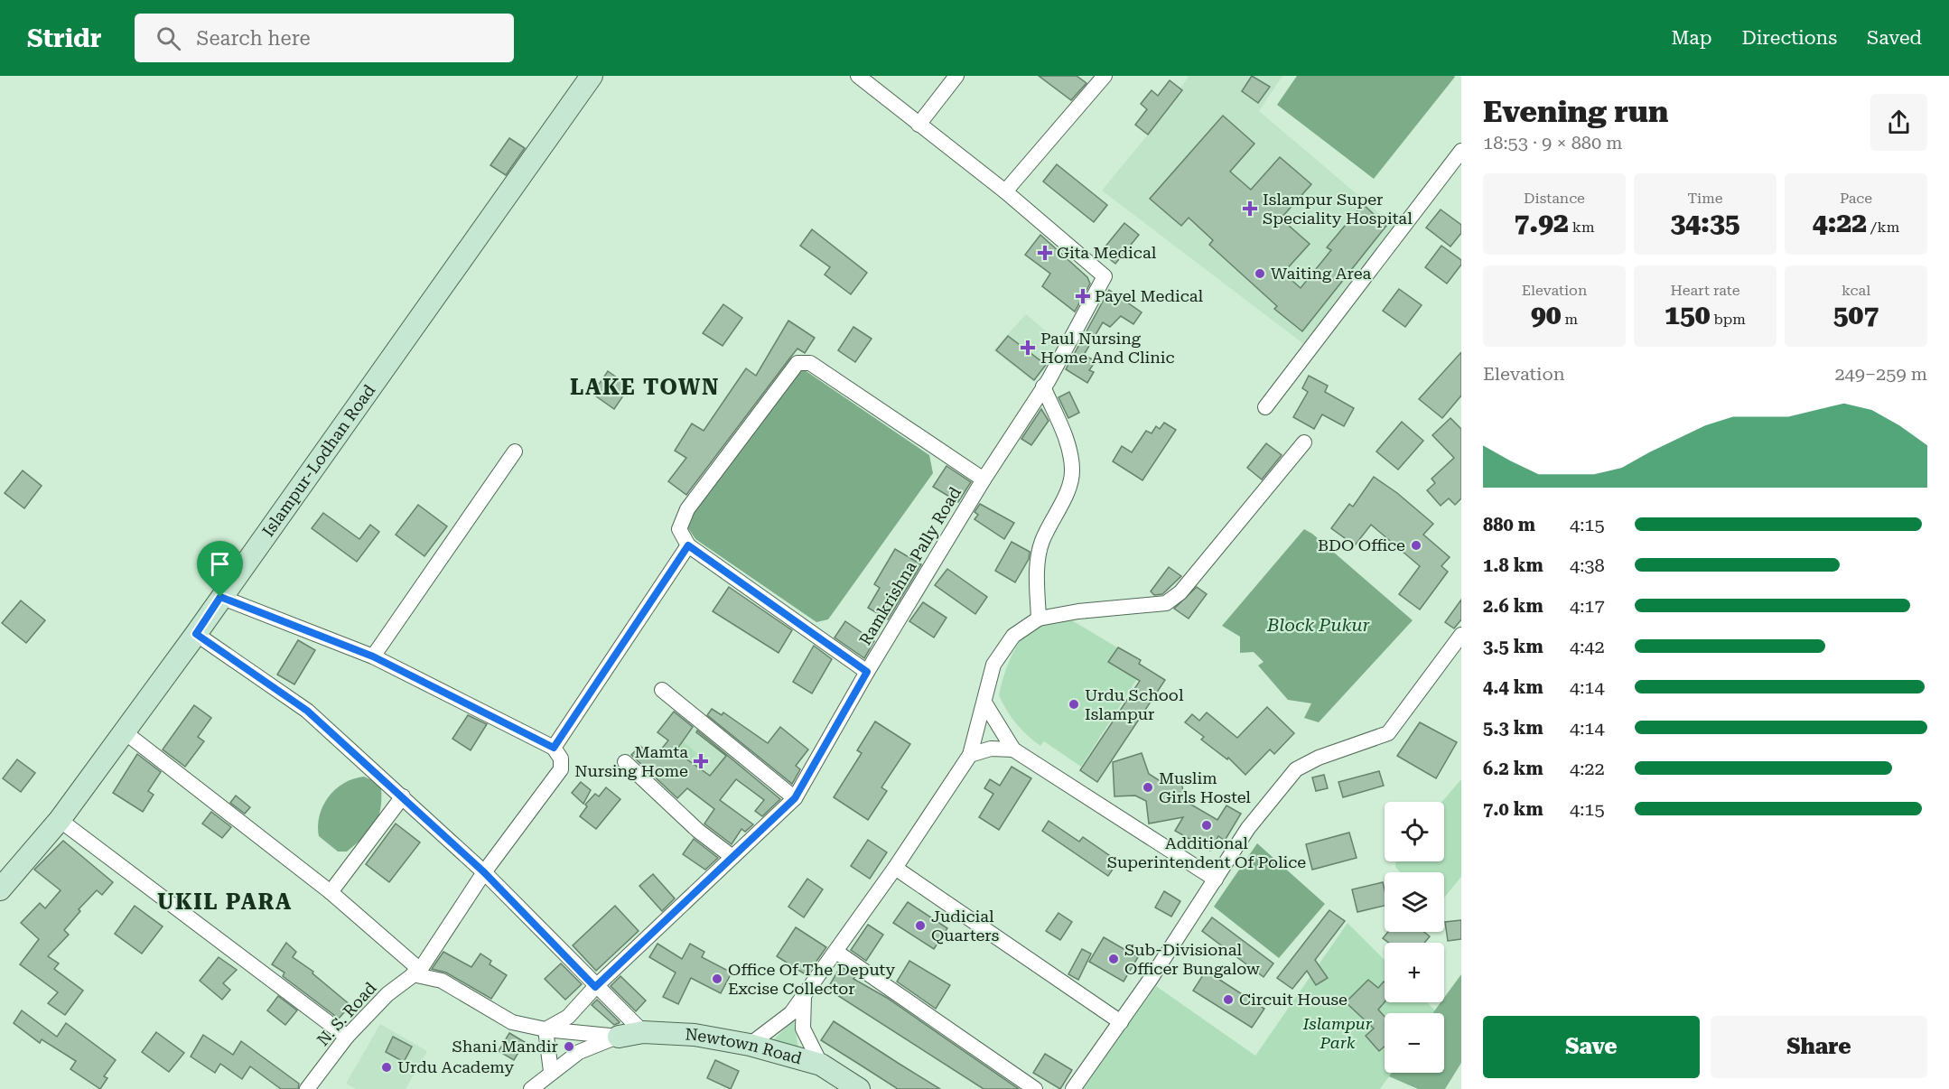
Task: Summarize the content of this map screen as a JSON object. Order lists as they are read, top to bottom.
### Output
{
  "streets": {
    "main road": ["Islampur-Lodhan Road", "Newtown Road"],
    "street": ["Ramkrishna Pally Road", "N. S. Road"]
  },
  "districts": ["LAKE TOWN", "UKIL PARA"],
  "water": ["Block Pukur"],
  "parks": ["Islampur Park"],
  "places": {
    "health": [
      "Islampur Super Speciality Hospital",
      "Gita Medical",
      "Payel Medical",
      "Paul Nursing Home And Clinic",
      "Mamta Nursing Home"
    ],
    "other": [
      "Waiting Area",
      "BDO Office",
      "Urdu School Islampur",
      "Muslim Girls Hostel",
      "Additional Superintendent Of Police",
      "Judicial Quarters",
      "Sub-Divisional Officer Bungalow",
      "Office Of The Deputy Excise Collector",
      "Circuit House",
      "Shani Mandir",
      "Urdu Academy"
    ]
  },
  "page": {
    "header": "Stridr",
    "search": "Search here",
    "nav": ["Map", "Directions", "Saved"],
    "heading": ["Evening run", "18:53 · 9 × 880 m"],
    "stats": [
      ["Distance", "7.92 km"],
      ["Time", "34:35"],
      ["Pace", "4:22 /km"],
      ["Elevation", "90 m"],
      ["Heart rate", "150 bpm"],
      ["kcal", "507"]
    ],
    "chart": ["Elevation", "249–259 m"],
    "list": [
      {
        "name": "880 m",
        "note": "4:15"
      },
      {
        "name": "1.8 km",
        "note": "4:38"
      },
      {
        "name": "2.6 km",
        "note": "4:17"
      },
      {
        "name": "3.5 km",
        "note": "4:42"
      },
      {
        "name": "4.4 km",
        "note": "4:14"
      },
      {
        "name": "5.3 km",
        "note": "4:14"
      },
      {
        "name": "6.2 km",
        "note": "4:22"
      },
      {
        "name": "7.0 km",
        "note": "4:15"
      }
    ],
    "map_buttons": ["+", "−"],
    "buttons": ["Save", "Share"]
  }
}
